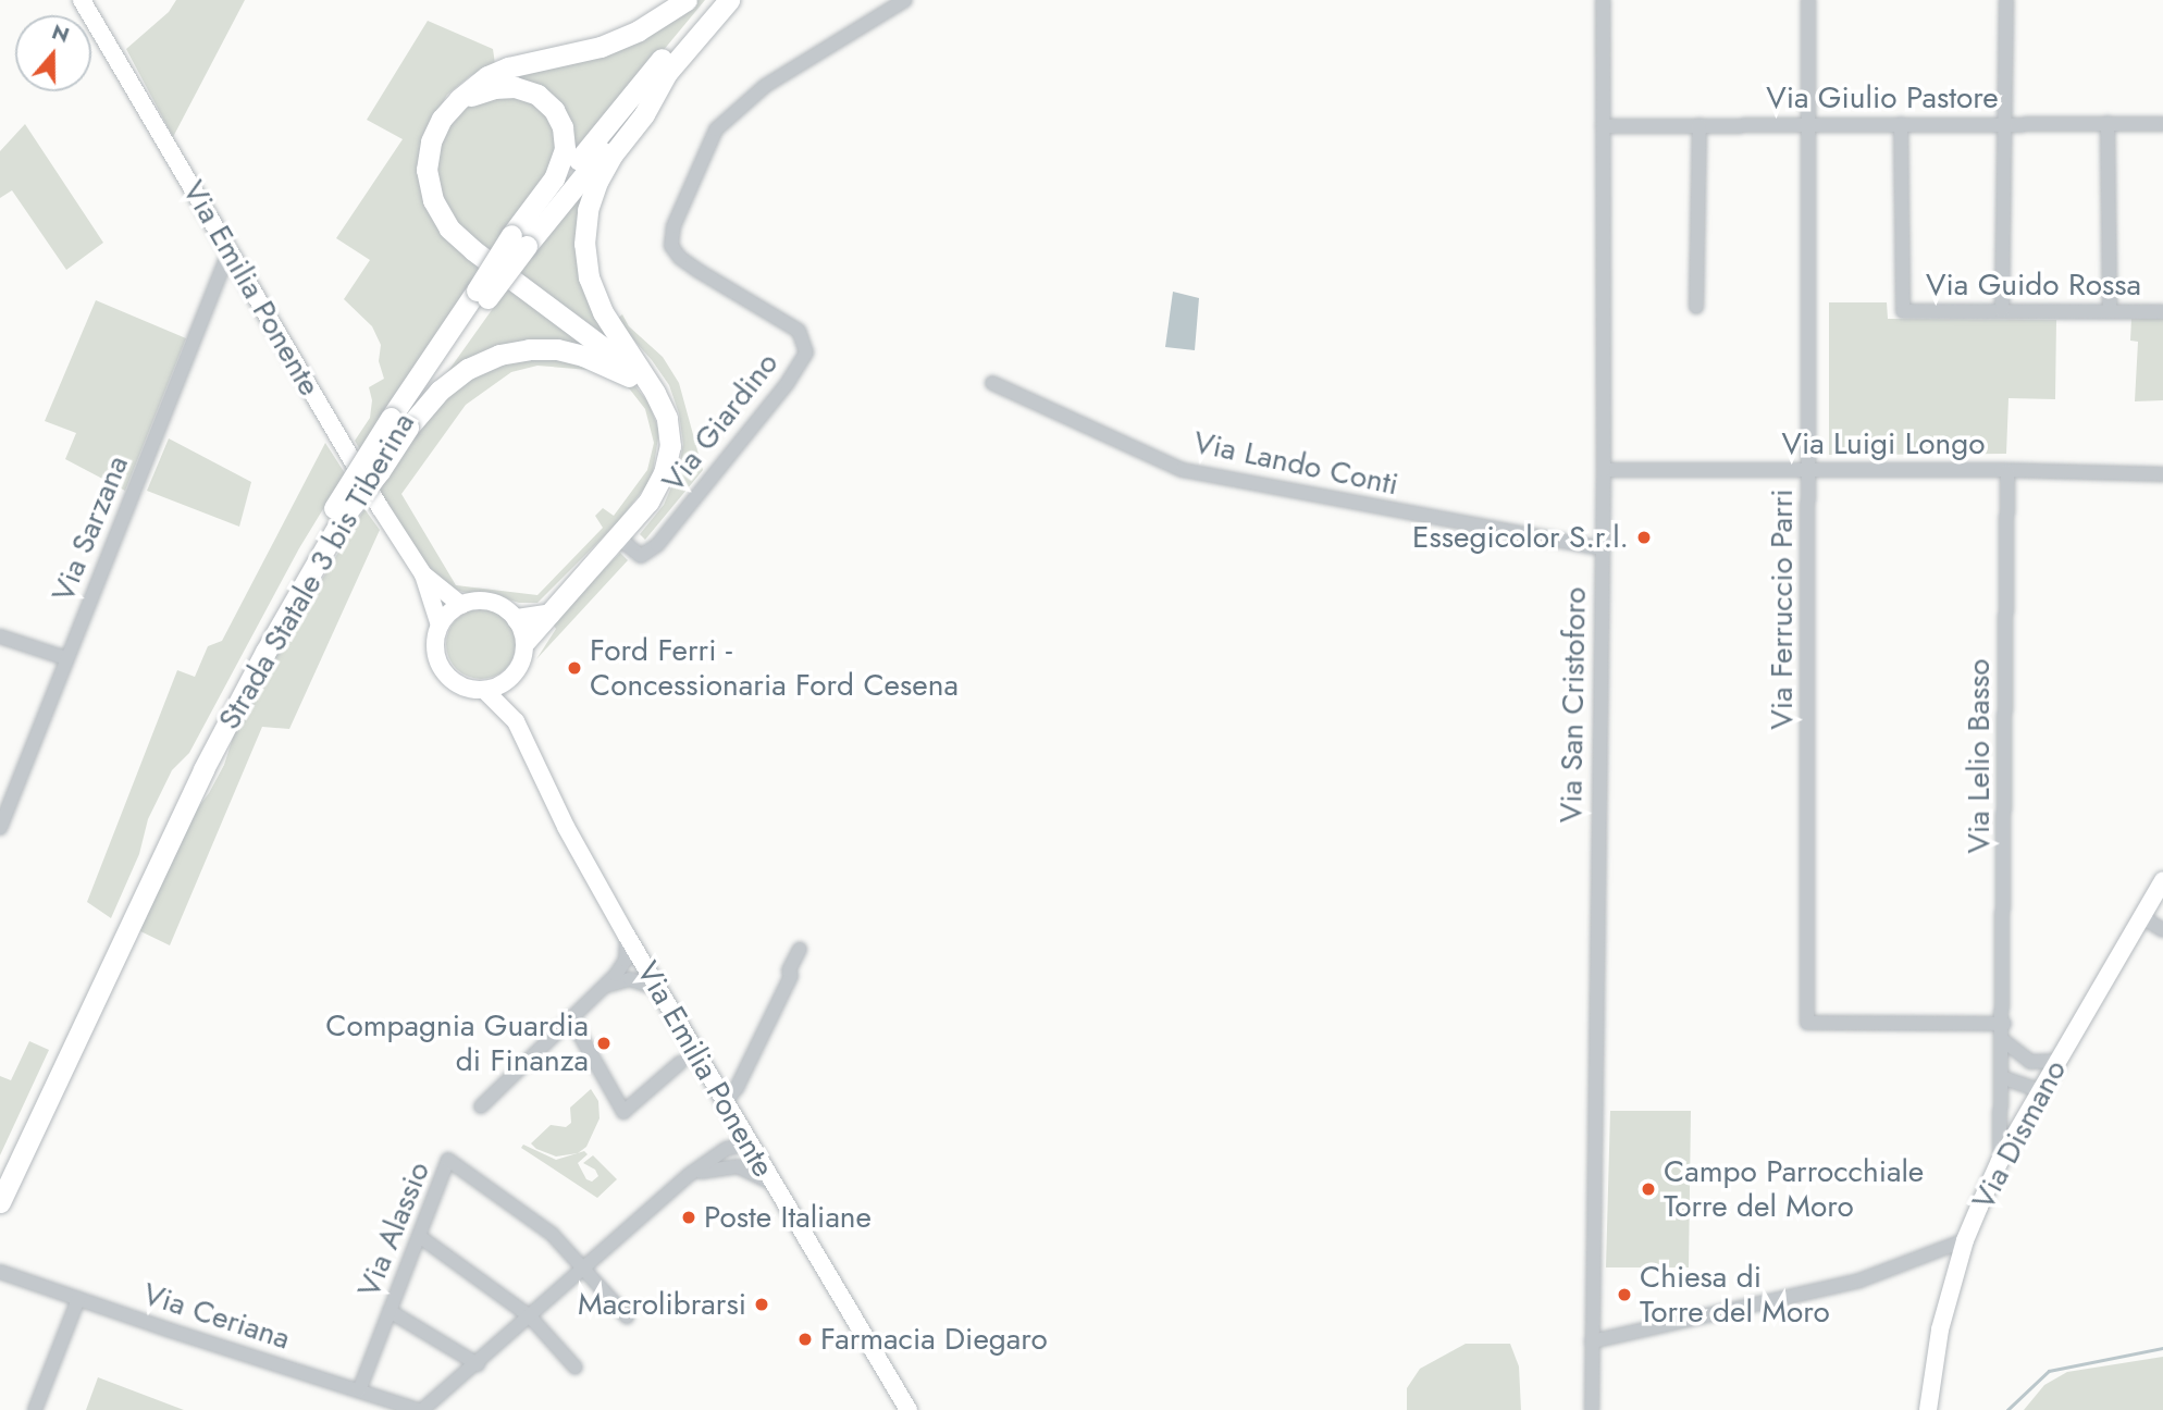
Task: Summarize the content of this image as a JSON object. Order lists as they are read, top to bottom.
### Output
{
  "streets": {
    "highway": ["Strada Statale 3 bis Tiberina"],
    "main road": ["Via Emilia Ponente", "Via Dismano"],
    "street": [
      "Via Giulio Pastore",
      "Via Guido Rossa",
      "Via Giardino",
      "Via Luigi Longo",
      "Via Lando Conti",
      "Via Sarzana",
      "Via Ferruccio Parri",
      "Via San Cristoforo",
      "Via Lelio Basso",
      "Via Alassio",
      "Via Ceriana"
    ]
  },
  "crossings": [
    ["Via Giulio Pastore", "Via Guido Rossa"],
    ["Via Giulio Pastore", "Via Ferruccio Parri"],
    ["Via Giulio Pastore", "Via San Cristoforo"],
    ["Via Emilia Ponente", "Via Sarzana"],
    ["Via Emilia Ponente", "Via Ceriana"],
    ["Via Luigi Longo", "Via Ferruccio Parri"],
    ["Via Luigi Longo", "Via San Cristoforo"],
    ["Via Luigi Longo", "Via Lelio Basso"],
    ["Via Lando Conti", "Via San Cristoforo"],
    ["Via Ferruccio Parri", "Via Lelio Basso"],
    ["Via Lelio Basso", "Via Dismano"],
    ["Via Alassio", "Via Ceriana"]
  ],
  "places": [
    "Essegicolor S.r.l.",
    "Ford Ferri - Concessionaria Ford Cesena",
    "Compagnia Guardia di Finanza",
    "Campo Parrocchiale Torre del Moro",
    "Poste Italiane",
    "Chiesa di Torre del Moro",
    "Macrolibrarsi",
    "Farmacia Diegaro"
  ],
  "north": "top"
}
